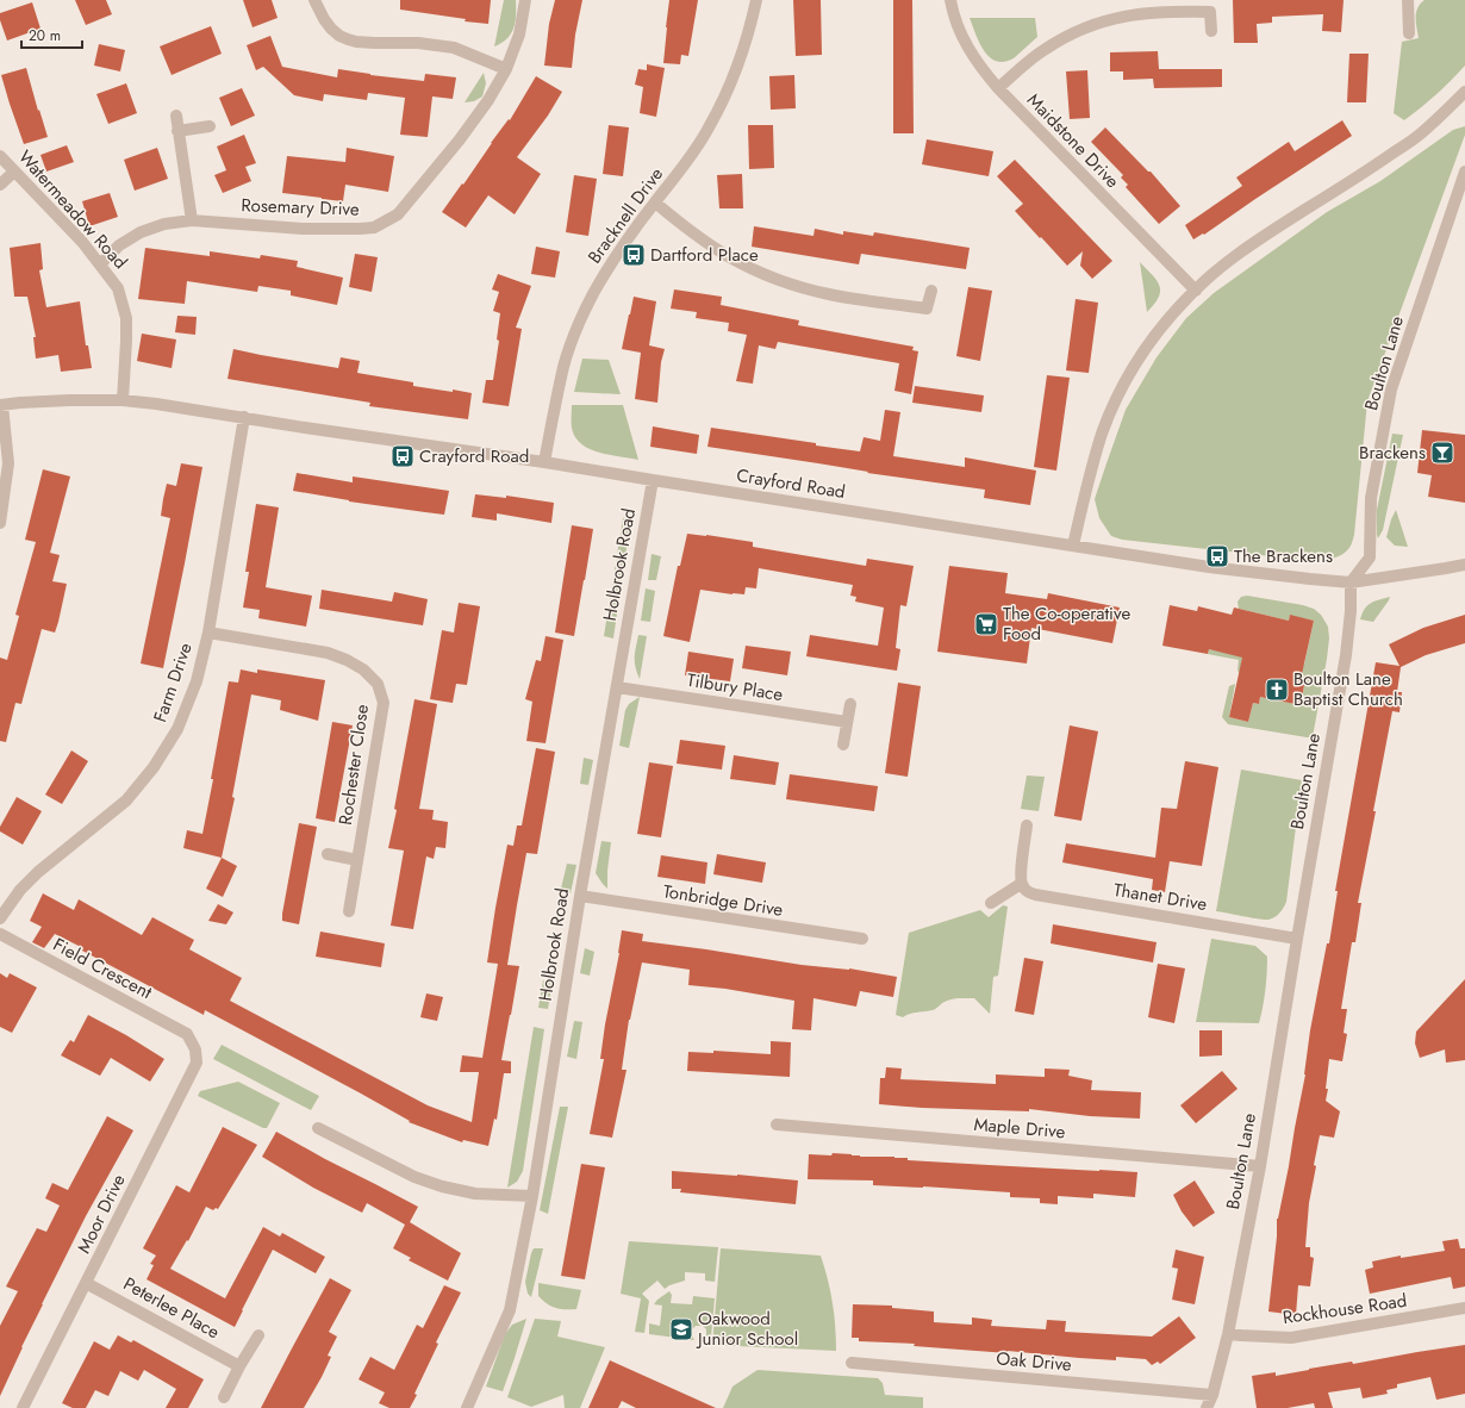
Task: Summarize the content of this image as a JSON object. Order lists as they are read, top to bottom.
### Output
{
  "streets": {
    "street": [
      "Maidstone Drive",
      "Rosemary Drive",
      "Watermeadow Road",
      "Bracknell Drive",
      "Boulton Lane",
      "Crayford Road",
      "Holbrook Road",
      "Farm Drive",
      "Tilbury Place",
      "Rochester Close",
      "Thanet Drive",
      "Tonbridge Drive",
      "Field Crescent",
      "Maple Drive",
      "Moor Drive",
      "Peterlee Place",
      "Rockhouse Road",
      "Oak Drive"
    ]
  },
  "crossings": [
    ["Rosemary Drive", "Watermeadow Road"],
    ["Watermeadow Road", "Crayford Road"],
    ["Bracknell Drive", "Crayford Road"],
    ["Boulton Lane", "Crayford Road"],
    ["Boulton Lane", "Thanet Drive"],
    ["Boulton Lane", "Maple Drive"],
    ["Boulton Lane", "Rockhouse Road"],
    ["Boulton Lane", "Oak Drive"],
    ["Crayford Road", "Holbrook Road"],
    ["Crayford Road", "Farm Drive"],
    ["Holbrook Road", "Tilbury Place"],
    ["Holbrook Road", "Tonbridge Drive"],
    ["Farm Drive", "Rochester Close"],
    ["Field Crescent", "Moor Drive"],
    ["Moor Drive", "Peterlee Place"]
  ],
  "places": {
    "bus stop": ["Dartford Place", "Crayford Road", "The Brackens"],
    "bar": ["Brackens"],
    "supermarket": ["The Co-operative Food"],
    "church": ["Boulton Lane Baptist Church"],
    "school or university": ["Oakwood Junior School"]
  },
  "scale_bar": "20 m"
}
